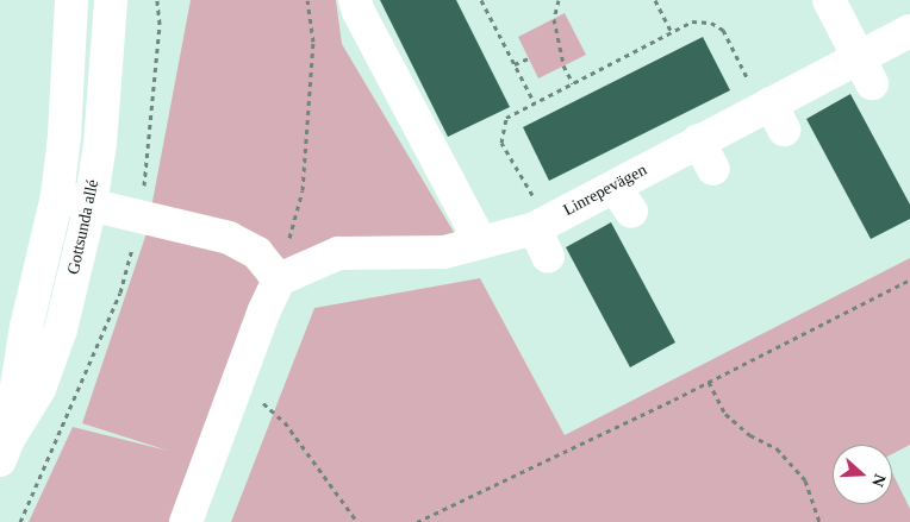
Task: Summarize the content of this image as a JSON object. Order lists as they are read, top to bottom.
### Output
{
  "streets": {
    "street": ["Linrepevägen", "Gottsunda allé"]
  },
  "north": "right"
}
